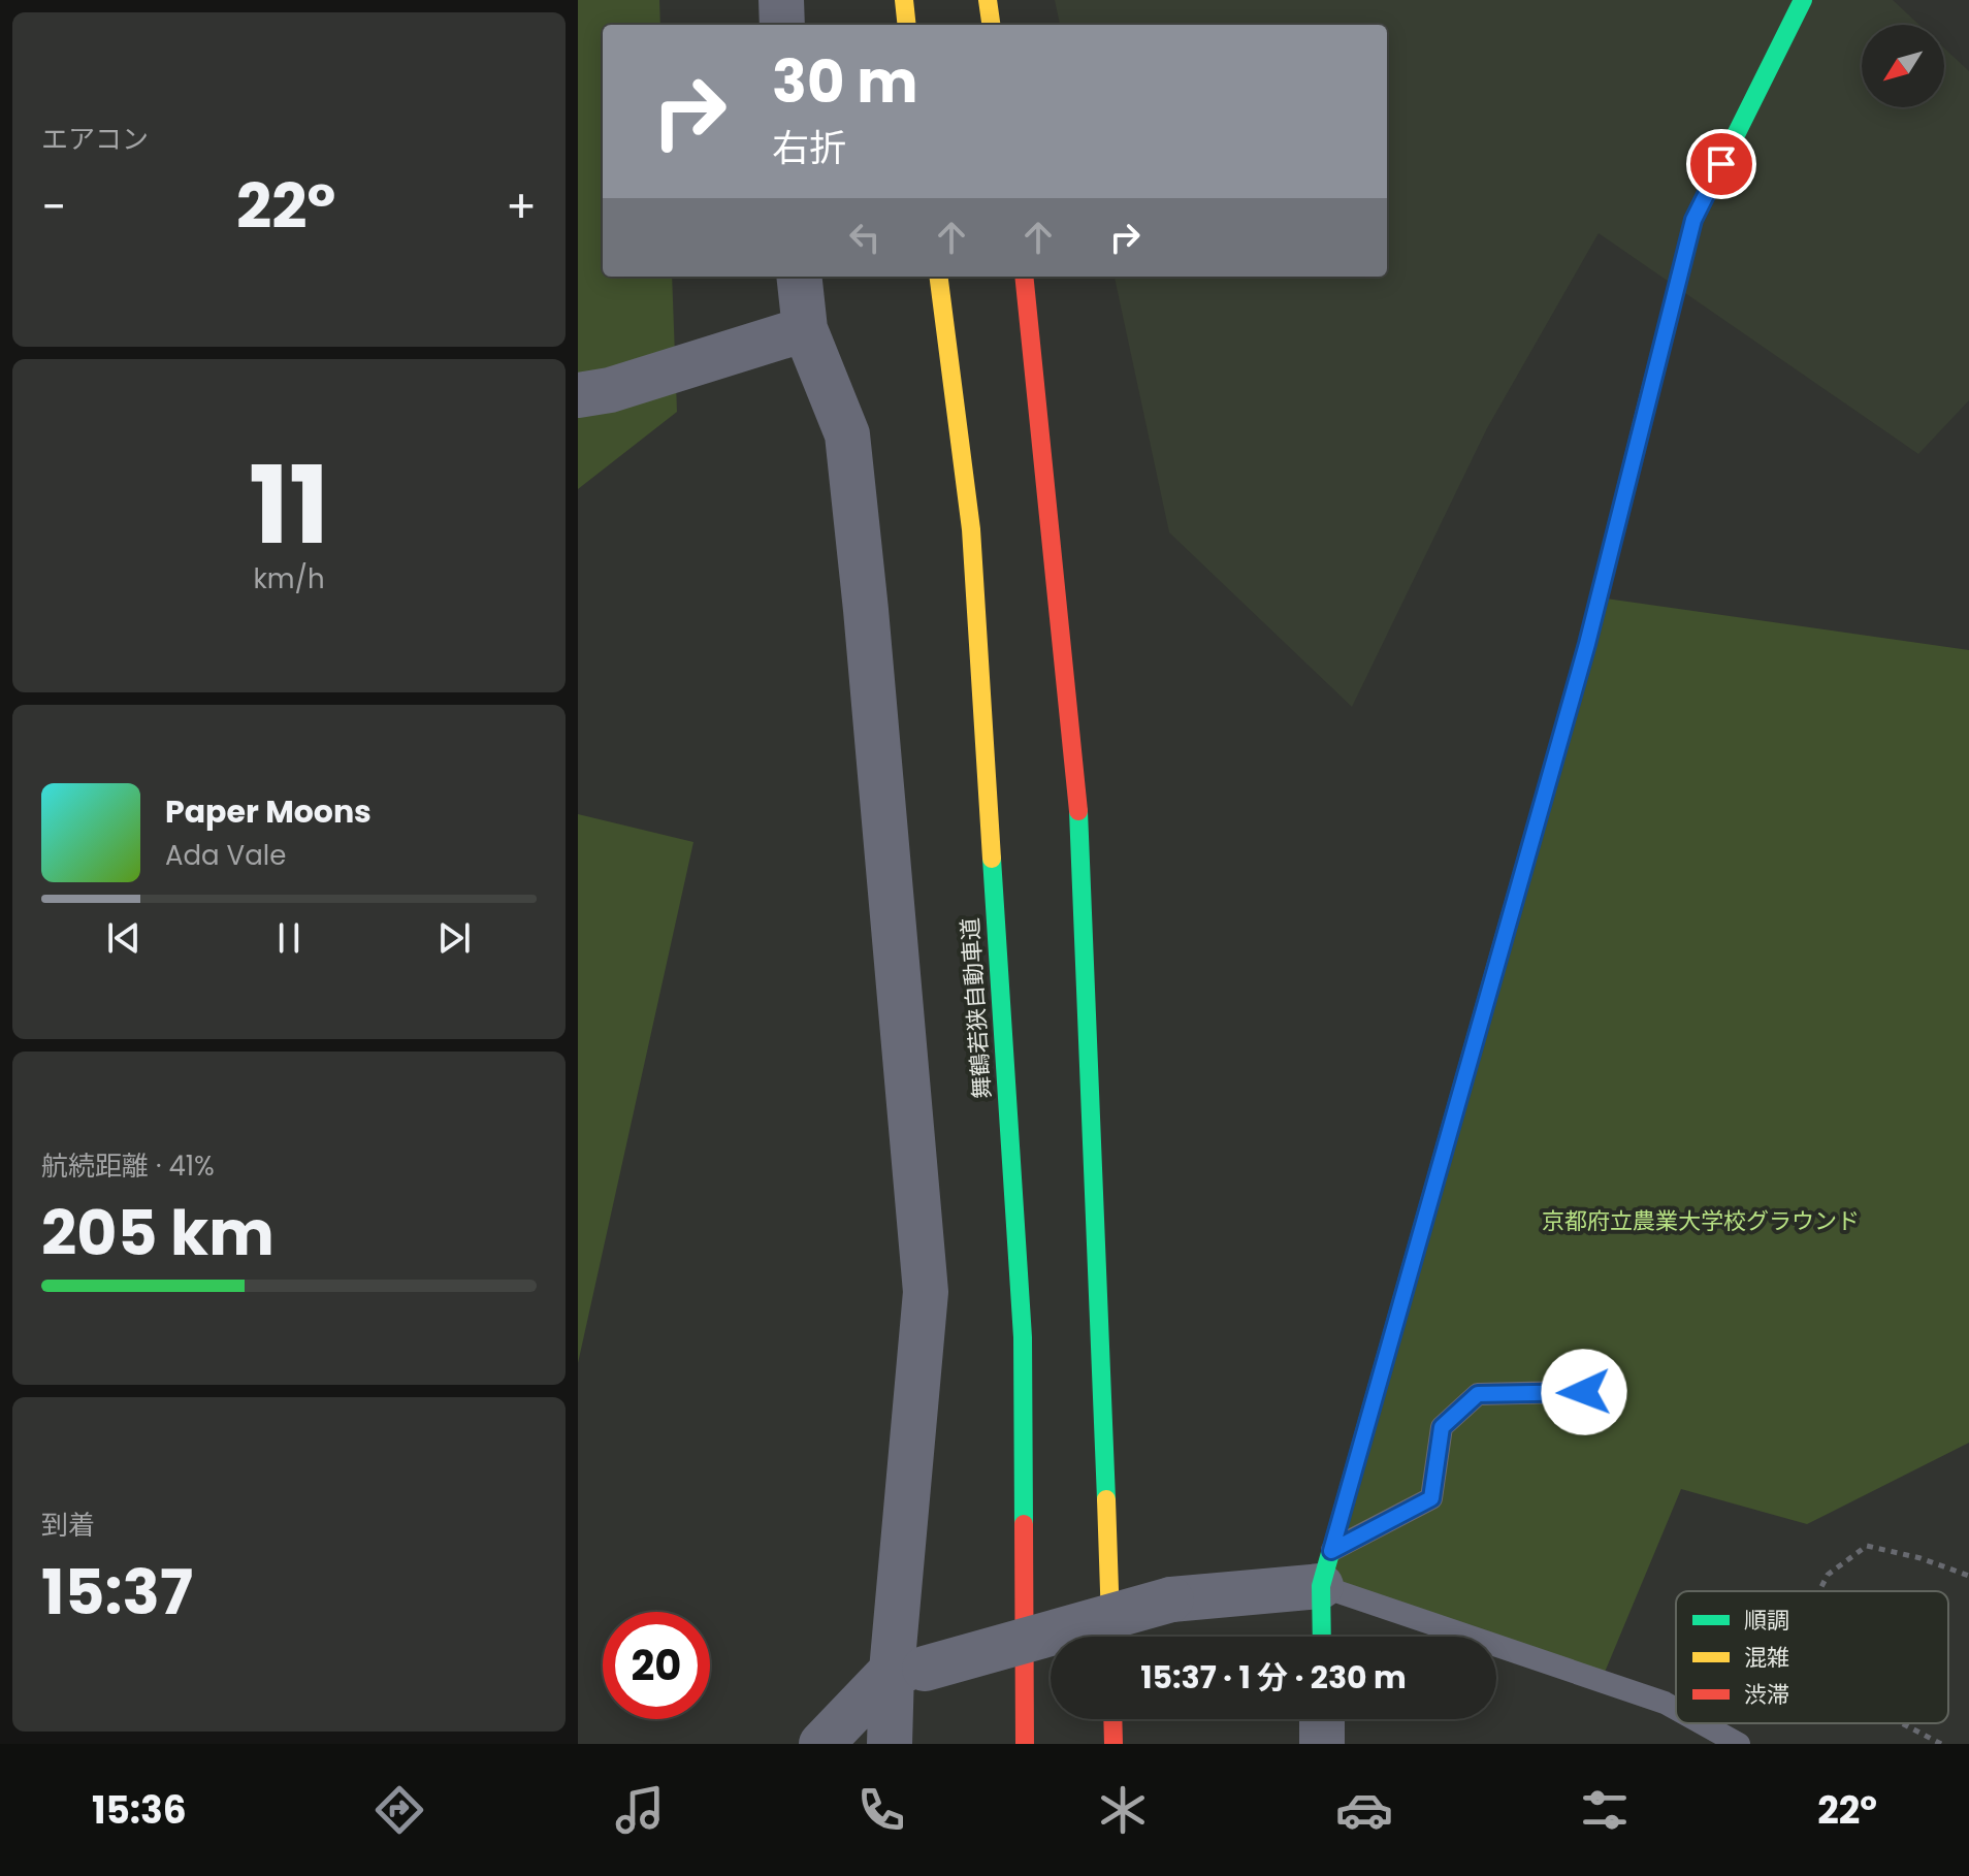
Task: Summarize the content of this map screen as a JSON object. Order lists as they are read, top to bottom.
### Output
{
  "streets": {
    "main road": ["舞鶴若狭自動車道"]
  },
  "parks": ["京都府立農業大学校グラウンド"],
  "legend": ["順調", "混雑", "渋滞"],
  "north": "bottom left",
  "page": {
    "tile": [
      "エアコン",
      ["11", "km/h"],
      ["航続距離 · 41%", "205 km"],
      ["到着", "15:37"]
    ],
    "turn": ["30 m", "右折"],
    "heat": ["−", "22°", "+"],
    "song": ["Paper Moons", "Ada Vale"],
    "limit": "20",
    "trip": "15:37 · 1 分 · 230 m",
    "tabs": ["15:36", "22°"]
  }
}
